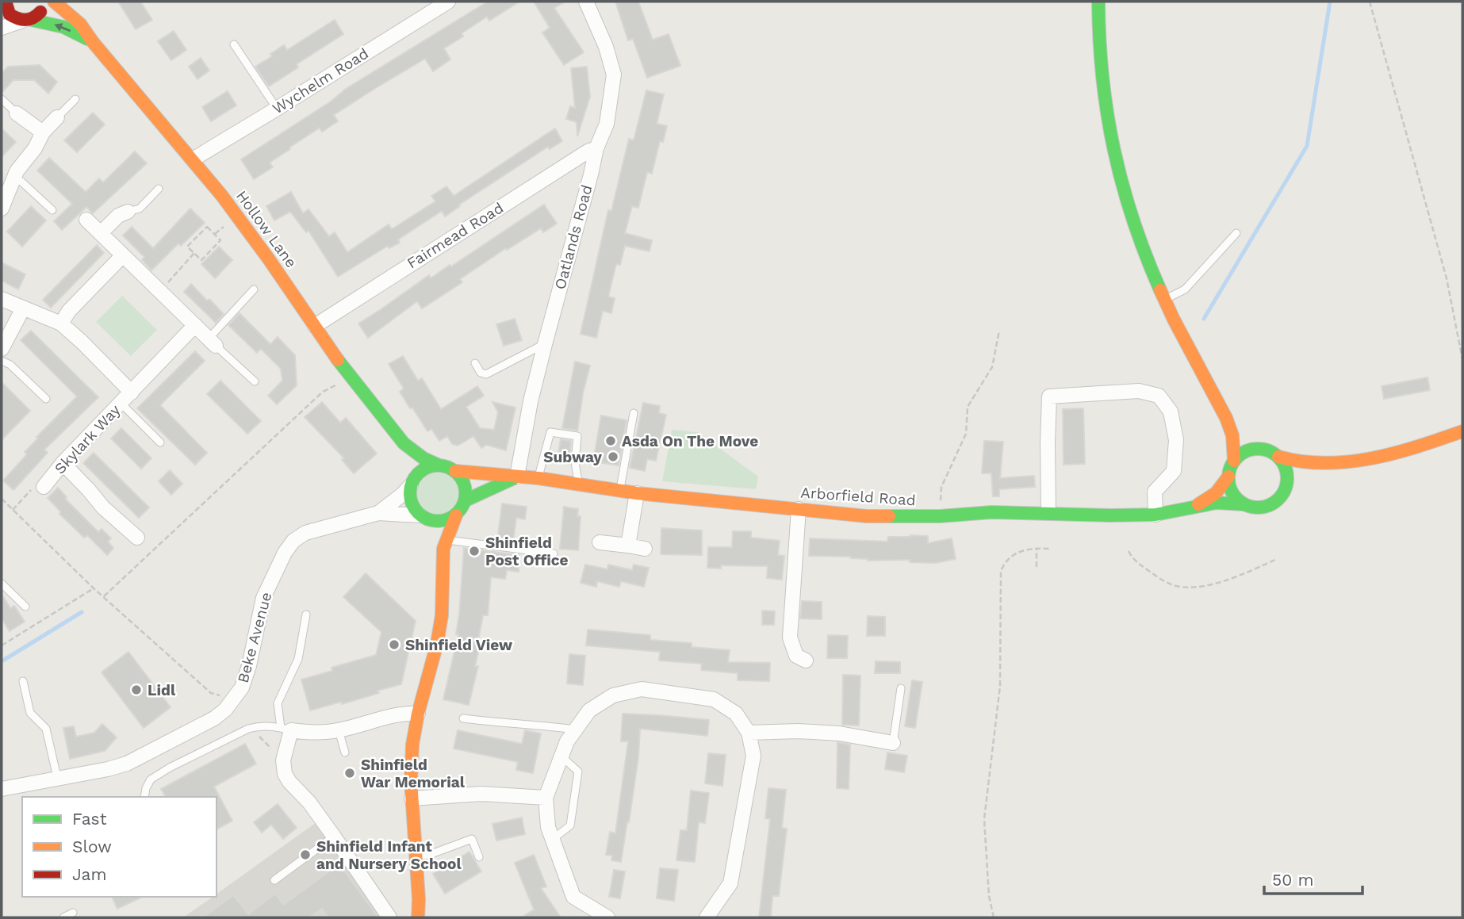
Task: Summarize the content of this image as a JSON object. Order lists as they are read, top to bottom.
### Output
{
  "streets": {
    "main road": ["Hollow Lane", "Arborfield Road"],
    "street": [
      "Wychelm Road",
      "Fairmead Road",
      "Oatlands Road",
      "Skylark Way",
      "Beke Avenue"
    ]
  },
  "crossings": [
    ["Wychelm Road", "Hollow Lane"],
    ["Hollow Lane", "Fairmead Road"],
    ["Hollow Lane", "Arborfield Road"],
    ["Fairmead Road", "Oatlands Road"],
    ["Oatlands Road", "Arborfield Road"]
  ],
  "places": [
    "Asda On The Move",
    "Subway",
    "Shinfield Post Office",
    "Shinfield View",
    "Lidl",
    "Shinfield War Memorial",
    "Shinfield Infant and Nursery School"
  ],
  "legend": ["Fast", "Slow", "Jam"],
  "scale_bar": "50 m"
}
